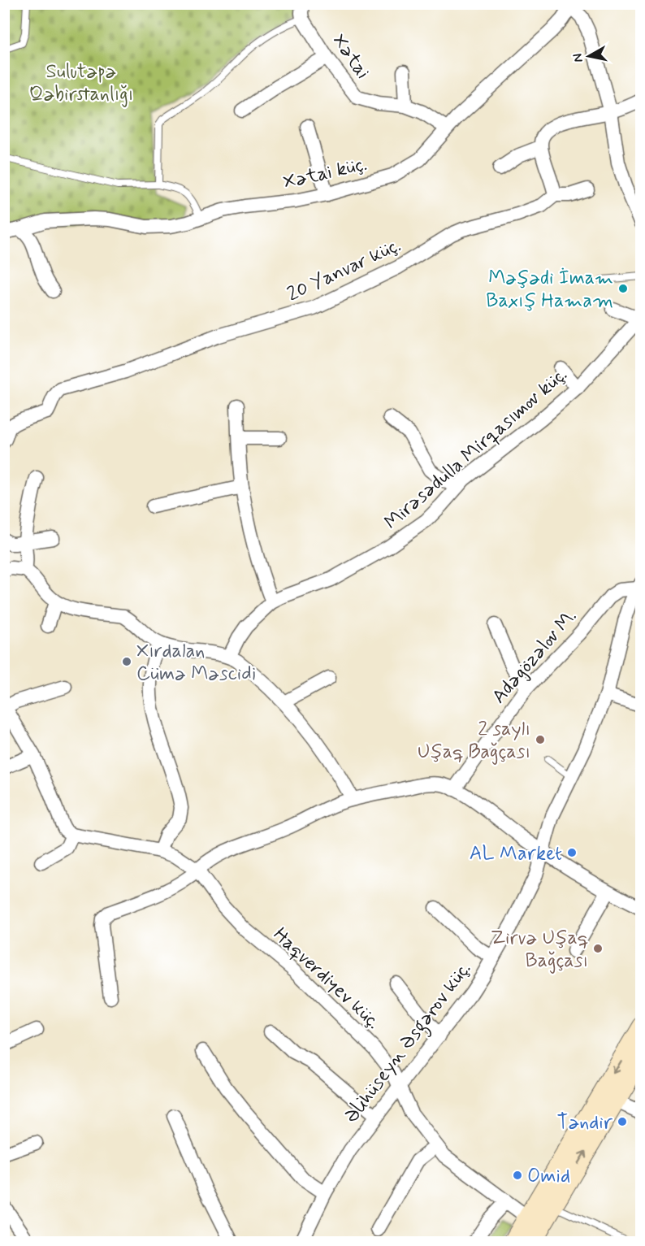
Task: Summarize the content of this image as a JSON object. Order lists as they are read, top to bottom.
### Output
{
  "streets": {
    "street": [
      "Xətai",
      "Xətai küç.",
      "20 Yanvar küç.",
      "Mirəsədulla Mirqasımov küç.",
      "Adəgözəlov M.",
      "Haqverdiyev küç.",
      "Əlihüseyn Əsgərov küç."
    ]
  },
  "crossings": [
    ["Xətai", "Xətai küç."],
    ["Adəgözəlov M.", "Əlihüseyn Əsgərov küç."],
    ["Haqverdiyev küç.", "Əlihüseyn Əsgərov küç."]
  ],
  "parks": ["Sulutəpə Qəbirstanlığı"],
  "places": [
    "Məşədi İmam Baxış Hamam",
    "Xırdalan Cümə Məscidi",
    "2 saylı Uşaq Bağçası",
    "AL Market",
    "Zirvə Uşaq Bağçası",
    "Təndir",
    "Omid"
  ],
  "north": "left"
}
